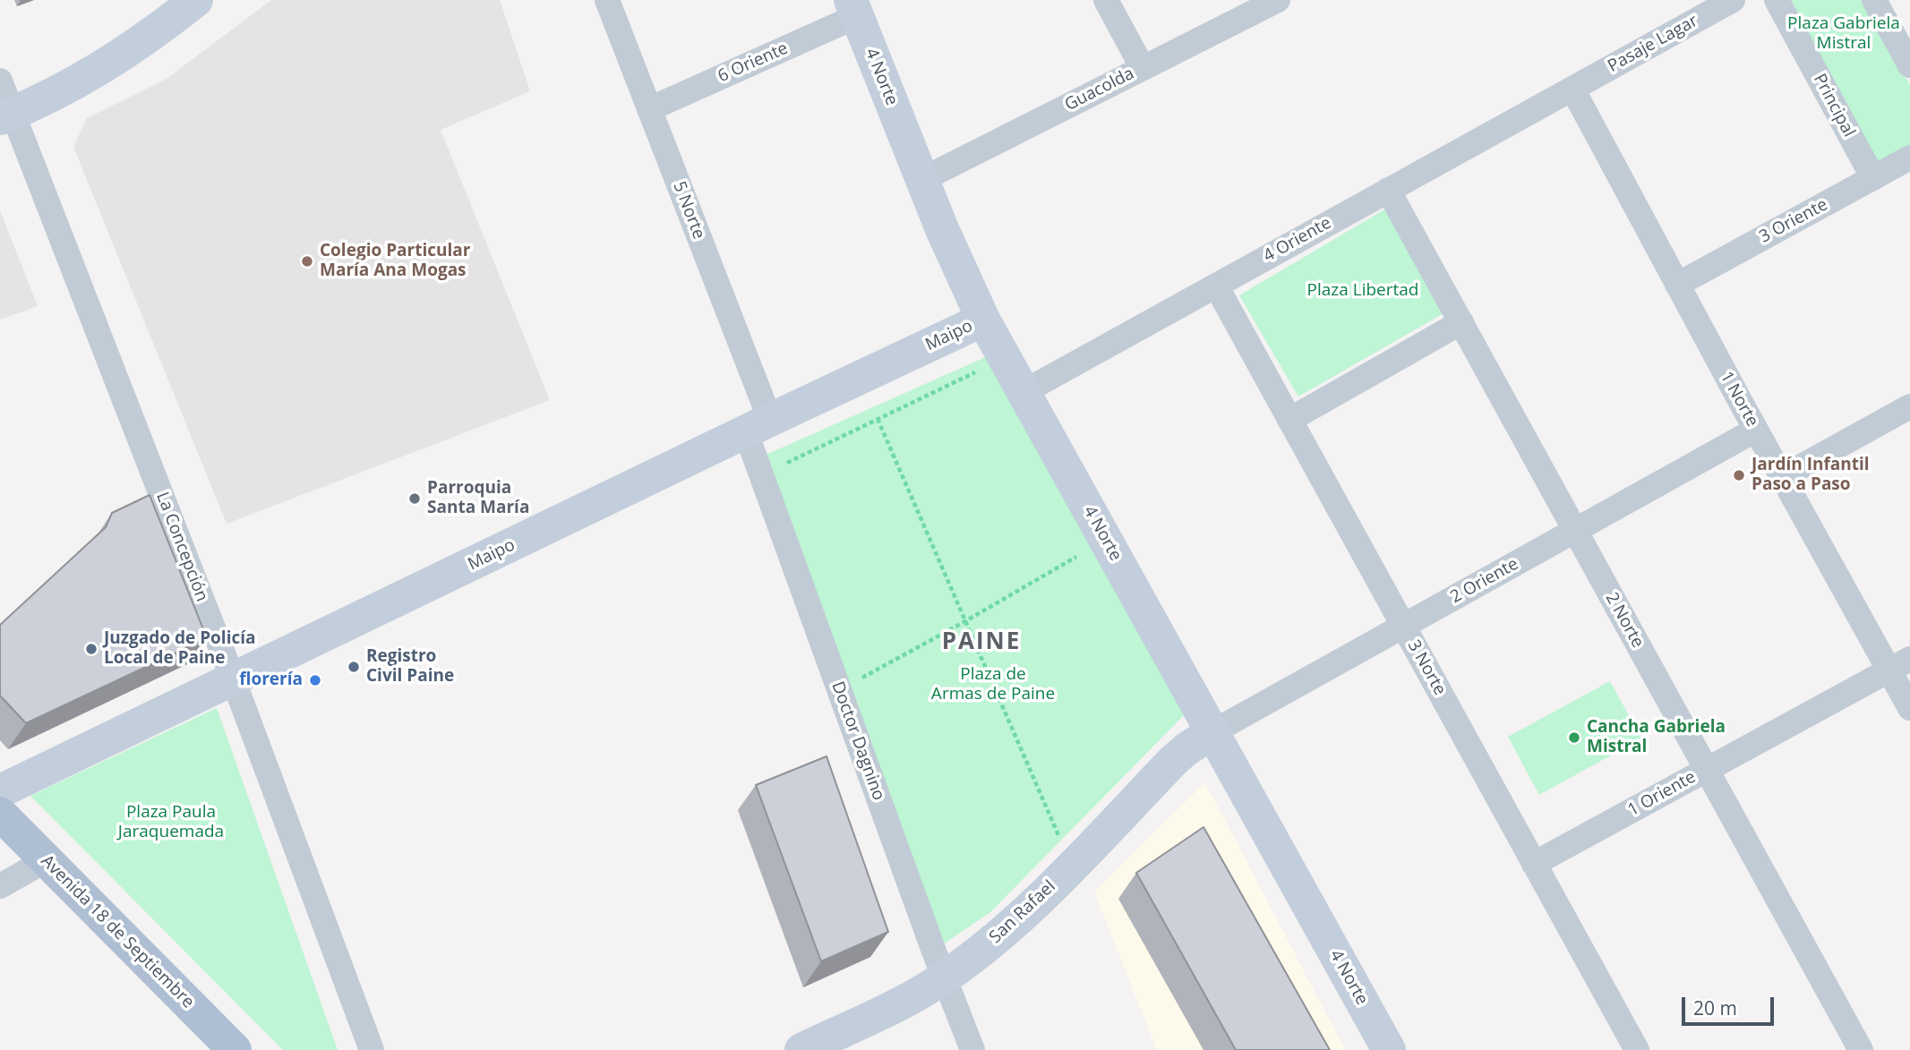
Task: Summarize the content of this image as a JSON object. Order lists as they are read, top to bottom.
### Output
{
  "streets": {
    "main road": ["Avenida 18 de Septiembre"],
    "street": [
      "Pasaje Lagar",
      "6 Oriente",
      "4 Norte",
      "Guacolda",
      "Principal",
      "5 Norte",
      "3 Oriente",
      "4 Oriente",
      "Maipo",
      "1 Norte",
      "La Concepción",
      "2 Oriente",
      "2 Norte",
      "3 Norte",
      "Doctor Dagnino",
      "1 Oriente",
      "San Rafael"
    ]
  },
  "crossings": [
    ["Pasaje Lagar", "4 Oriente"],
    ["Pasaje Lagar", "1 Norte"],
    ["6 Oriente", "4 Norte"],
    ["6 Oriente", "5 Norte"],
    ["4 Norte", "Guacolda"],
    ["4 Norte", "4 Oriente"],
    ["4 Norte", "Maipo"],
    ["4 Norte", "2 Oriente"],
    ["4 Norte", "San Rafael"],
    ["Principal", "3 Oriente"],
    ["5 Norte", "Maipo"],
    ["5 Norte", "Doctor Dagnino"],
    ["3 Oriente", "1 Norte"],
    ["4 Oriente", "1 Norte"],
    ["4 Oriente", "2 Norte"],
    ["4 Oriente", "3 Norte"],
    ["Maipo", "La Concepción"],
    ["Maipo", "Doctor Dagnino"],
    ["1 Norte", "2 Oriente"],
    ["1 Norte", "1 Oriente"],
    ["2 Oriente", "2 Norte"],
    ["2 Oriente", "3 Norte"],
    ["2 Oriente", "San Rafael"],
    ["2 Norte", "1 Oriente"],
    ["3 Norte", "1 Oriente"],
    ["Doctor Dagnino", "San Rafael"]
  ],
  "districts": ["PAINE"],
  "parks": [
    "Plaza Gabriela Mistral",
    "Plaza Libertad",
    "Plaza de Armas de Paine",
    "Plaza Paula Jaraquemada"
  ],
  "places": [
    "Colegio Particular María Ana Mogas",
    "Jardín Infantil Paso a Paso",
    "Parroquia Santa María",
    "Juzgado de Policía Local de Paine",
    "Registro Civil Paine",
    "florería",
    "Cancha Gabriela Mistral"
  ],
  "scale_bar": "20 m"
}
